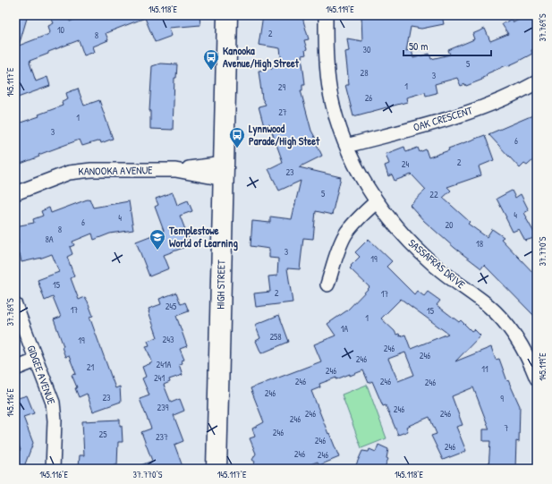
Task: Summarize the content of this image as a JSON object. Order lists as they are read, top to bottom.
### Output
{
  "streets": {
    "main road": ["HIGH STREET"],
    "street": [
      "OAK CRESCENT",
      "KANOOKA AVENUE",
      "SASSAFRAS DRIVE",
      "GIDGEE AVENUE"
    ]
  },
  "crossings": [
    ["OAK CRESCENT", "SASSAFRAS DRIVE"],
    ["KANOOKA AVENUE", "HIGH STREET"]
  ],
  "places": {
    "bus stop": ["Kanooka Avenue/High Street", "Lynnwood Parade/High Steet"],
    "school or university": ["Templestowe World of Learning"]
  },
  "house_numbers": [
    "10",
    "2",
    "8",
    "30",
    "5",
    "28",
    "3",
    "1",
    "29",
    "26",
    "27",
    "1",
    "3",
    "6",
    "2",
    "24",
    "23",
    "5",
    "22",
    "4",
    "4",
    "6",
    "20",
    "8",
    "8A",
    "18",
    "3",
    "19",
    "15",
    "2",
    "17",
    "245",
    "17",
    "15",
    "1",
    "1A",
    "258",
    "243",
    "19",
    "246",
    "246",
    "246",
    "241A",
    "21",
    "11",
    "246",
    "241",
    "246",
    "246",
    "246",
    "246",
    "23",
    "9",
    "239",
    "246",
    "246",
    "246",
    "246",
    "7",
    "246",
    "25",
    "237",
    "246",
    "246",
    "246",
    "246"
  ],
  "scale_bar": "50 m",
  "coordinates": [
    "145.118°E",
    "145.119°E",
    "37.769°S",
    "145.117°E",
    "37.770°S",
    "145.116°E"
  ]
}
